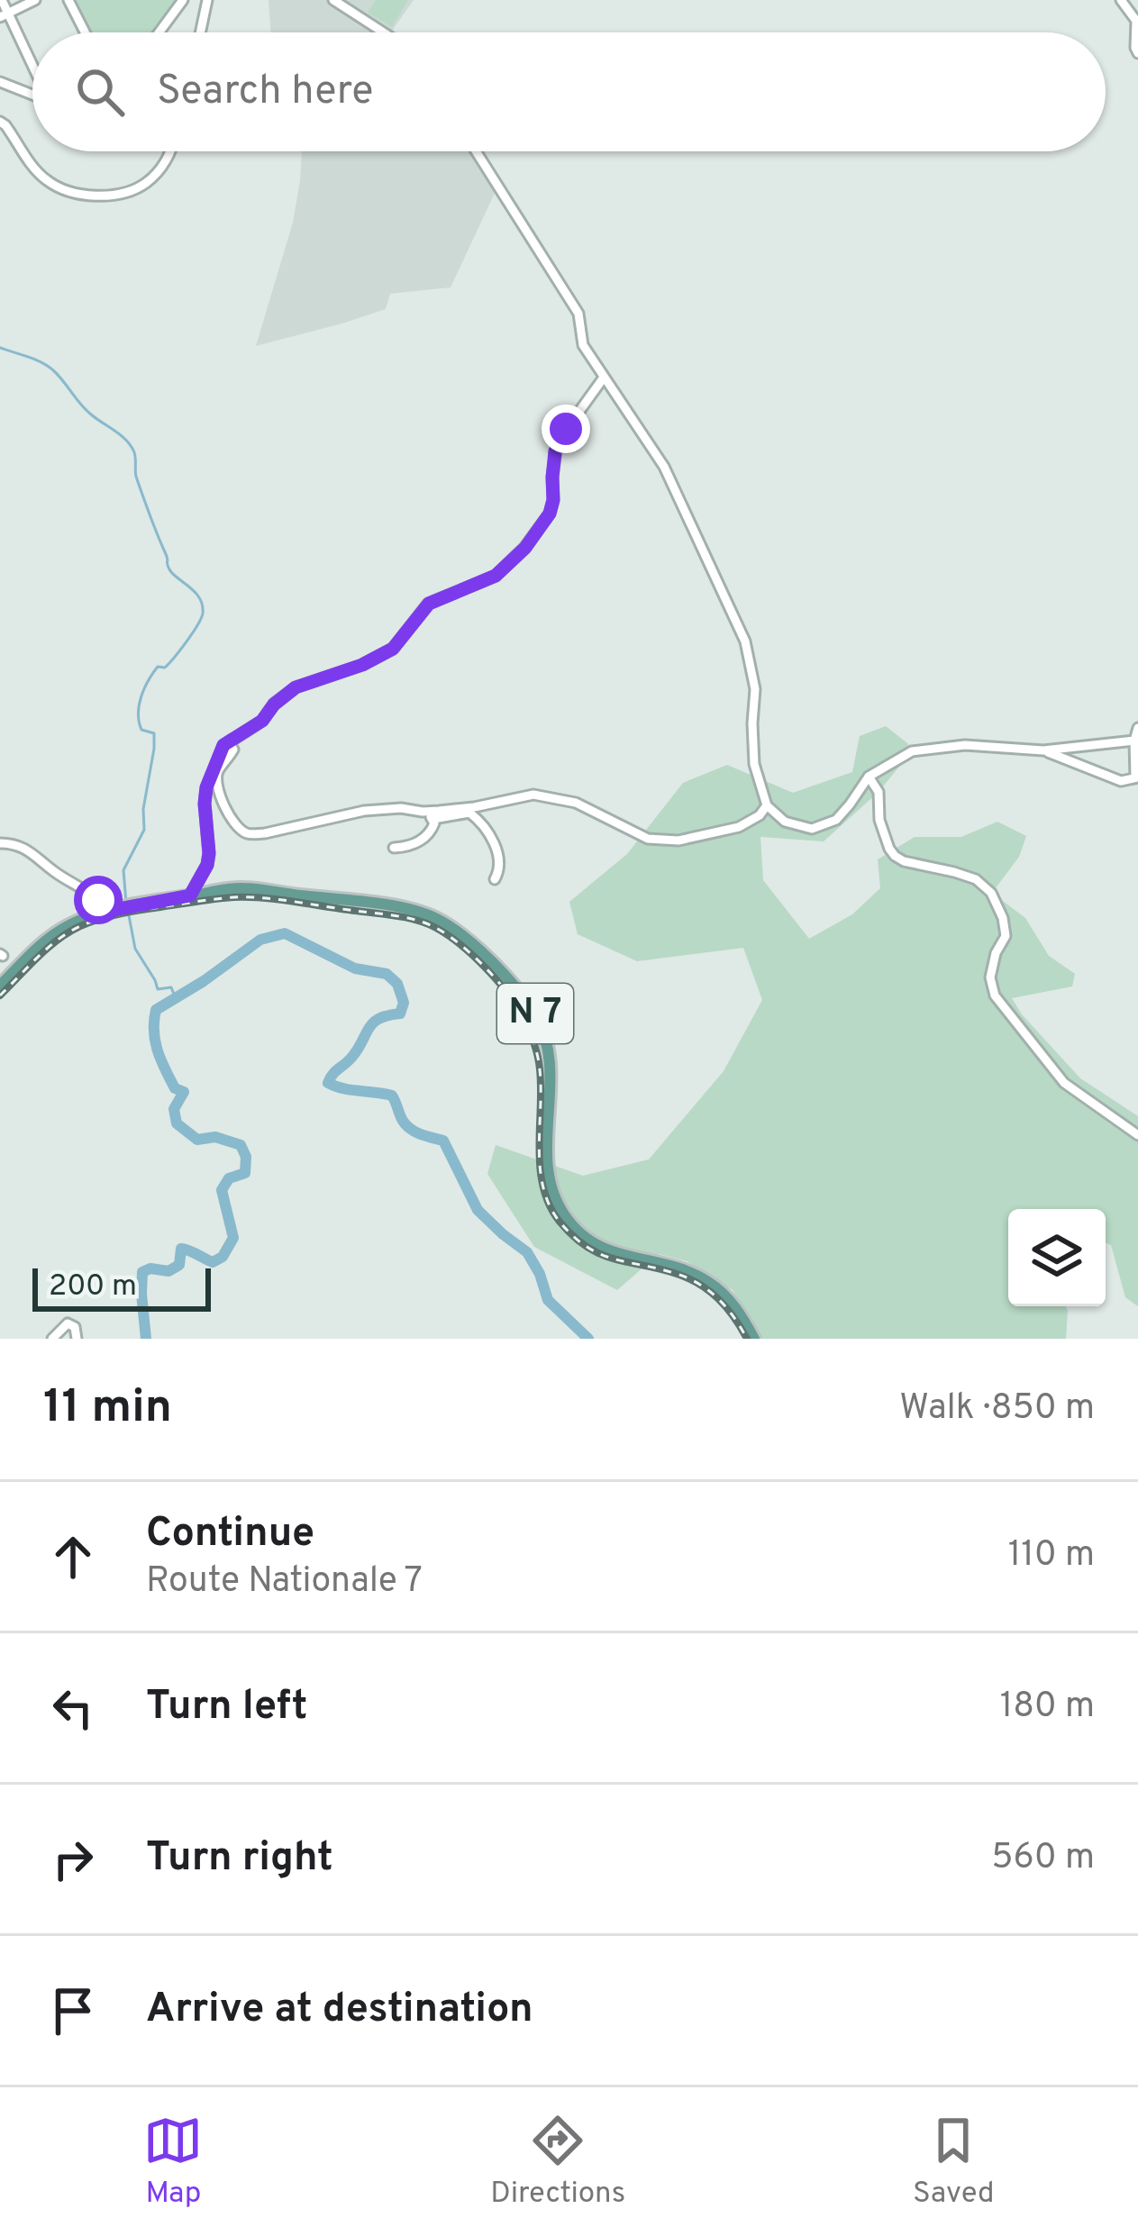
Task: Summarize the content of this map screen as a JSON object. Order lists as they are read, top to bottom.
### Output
{
  "streets": {
    "main road": ["N 7"]
  },
  "scale_bar": "200 m",
  "page": {
    "search": "Search here",
    "scale": "200 m",
    "heading": ["11 min", "Walk · 850 m"],
    "list": [
      ["Continue", "Route Nationale 7", "110 m"],
      ["Turn left", "180 m"],
      ["Turn right", "560 m"],
      "Arrive at destination"
    ],
    "nav": ["Map", "Directions", "Saved"]
  }
}
